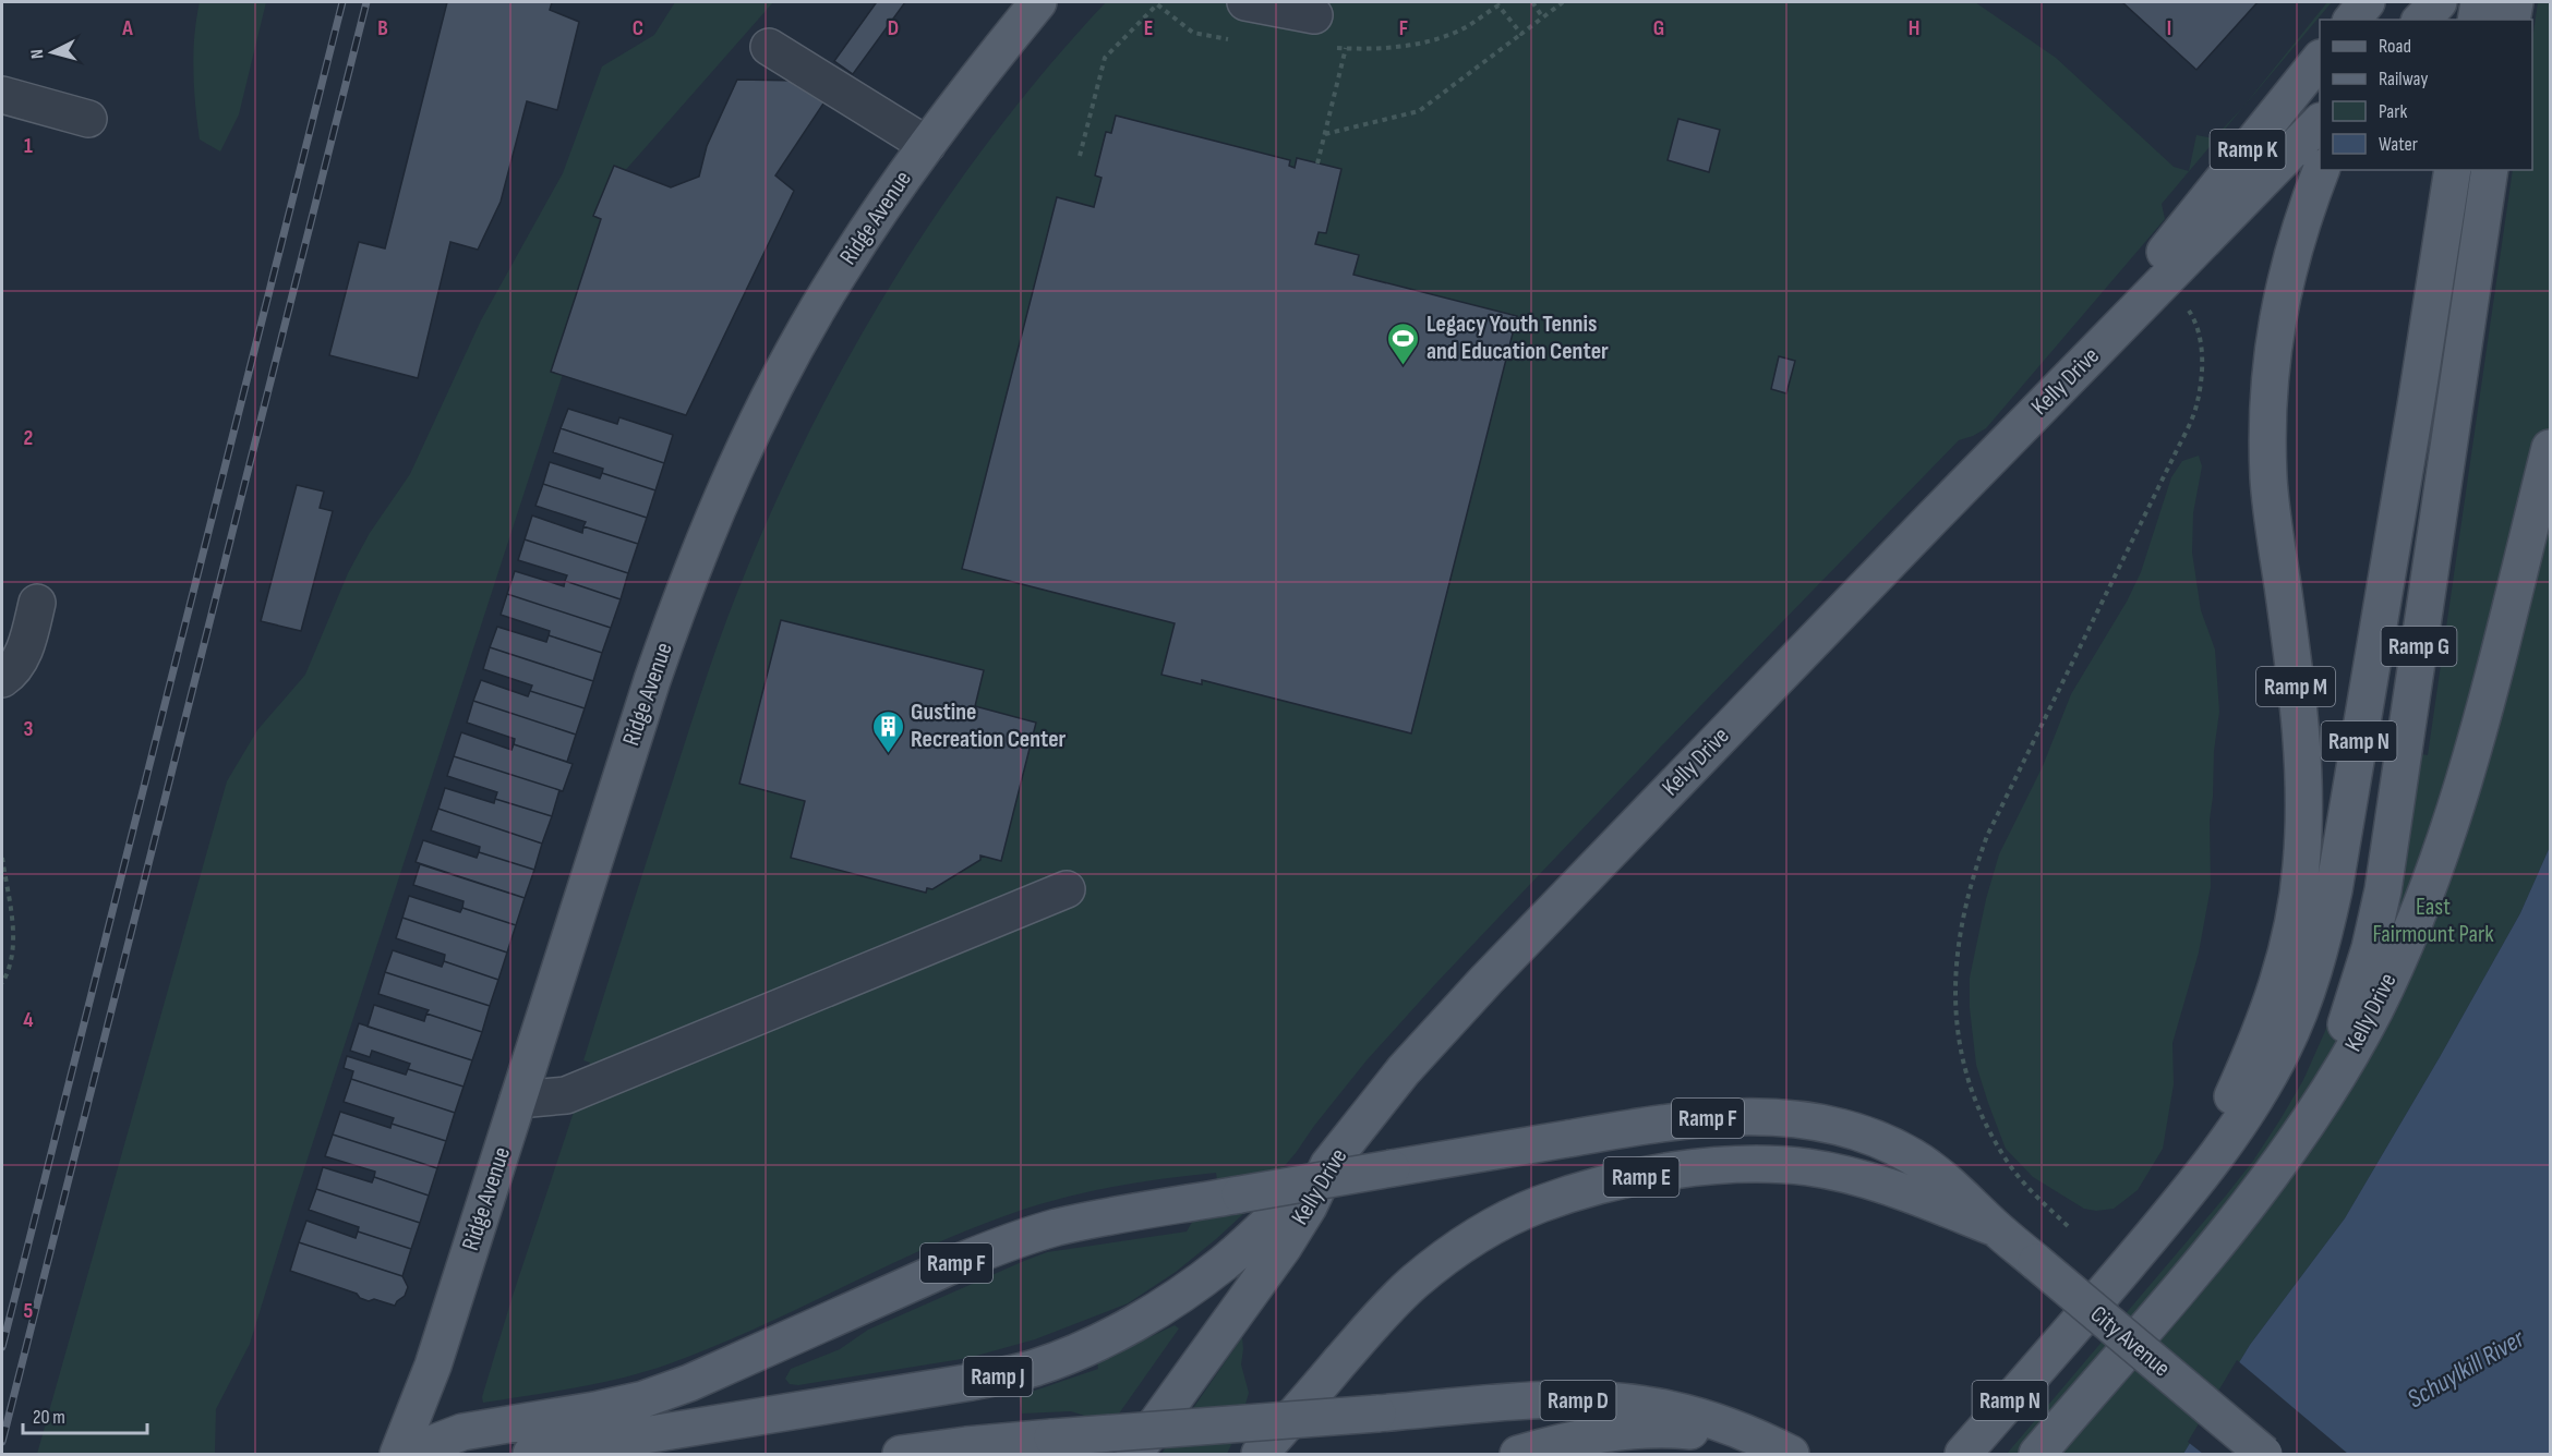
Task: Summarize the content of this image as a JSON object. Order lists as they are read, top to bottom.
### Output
{
  "streets": {
    "main road": [
      "Ramp K",
      "Ridge Avenue",
      "Kelly Drive",
      "Ramp G",
      "Ramp M",
      "Ramp N",
      "Ramp F",
      "Ramp E",
      "City Avenue",
      "Ramp J",
      "Ramp D"
    ]
  },
  "crossings": [
    ["Ramp K", "Kelly Drive"],
    ["Kelly Drive", "Ramp G"],
    ["Kelly Drive", "Ramp J"],
    ["Ramp M", "Ramp N"],
    ["Ramp F", "Ramp E"],
    ["Ramp F", "City Avenue"],
    ["Ramp E", "City Avenue"]
  ],
  "water": ["Schuylkill River"],
  "parks": ["East Fairmount Park"],
  "places": {
    "sports": ["Legacy Youth Tennis and Education Center"],
    "building": ["Gustine Recreation Center"]
  },
  "legend": [
    "Road",
    "Railway",
    "Park",
    "Water"
  ],
  "scale_bar": "20 m",
  "north": "left",
  "grid": {
    "columns": [
      "A",
      "B",
      "C",
      "D",
      "E",
      "F",
      "G",
      "H",
      "I"
    ],
    "rows": [
      "1",
      "2",
      "3",
      "4",
      "5"
    ]
  }
}
